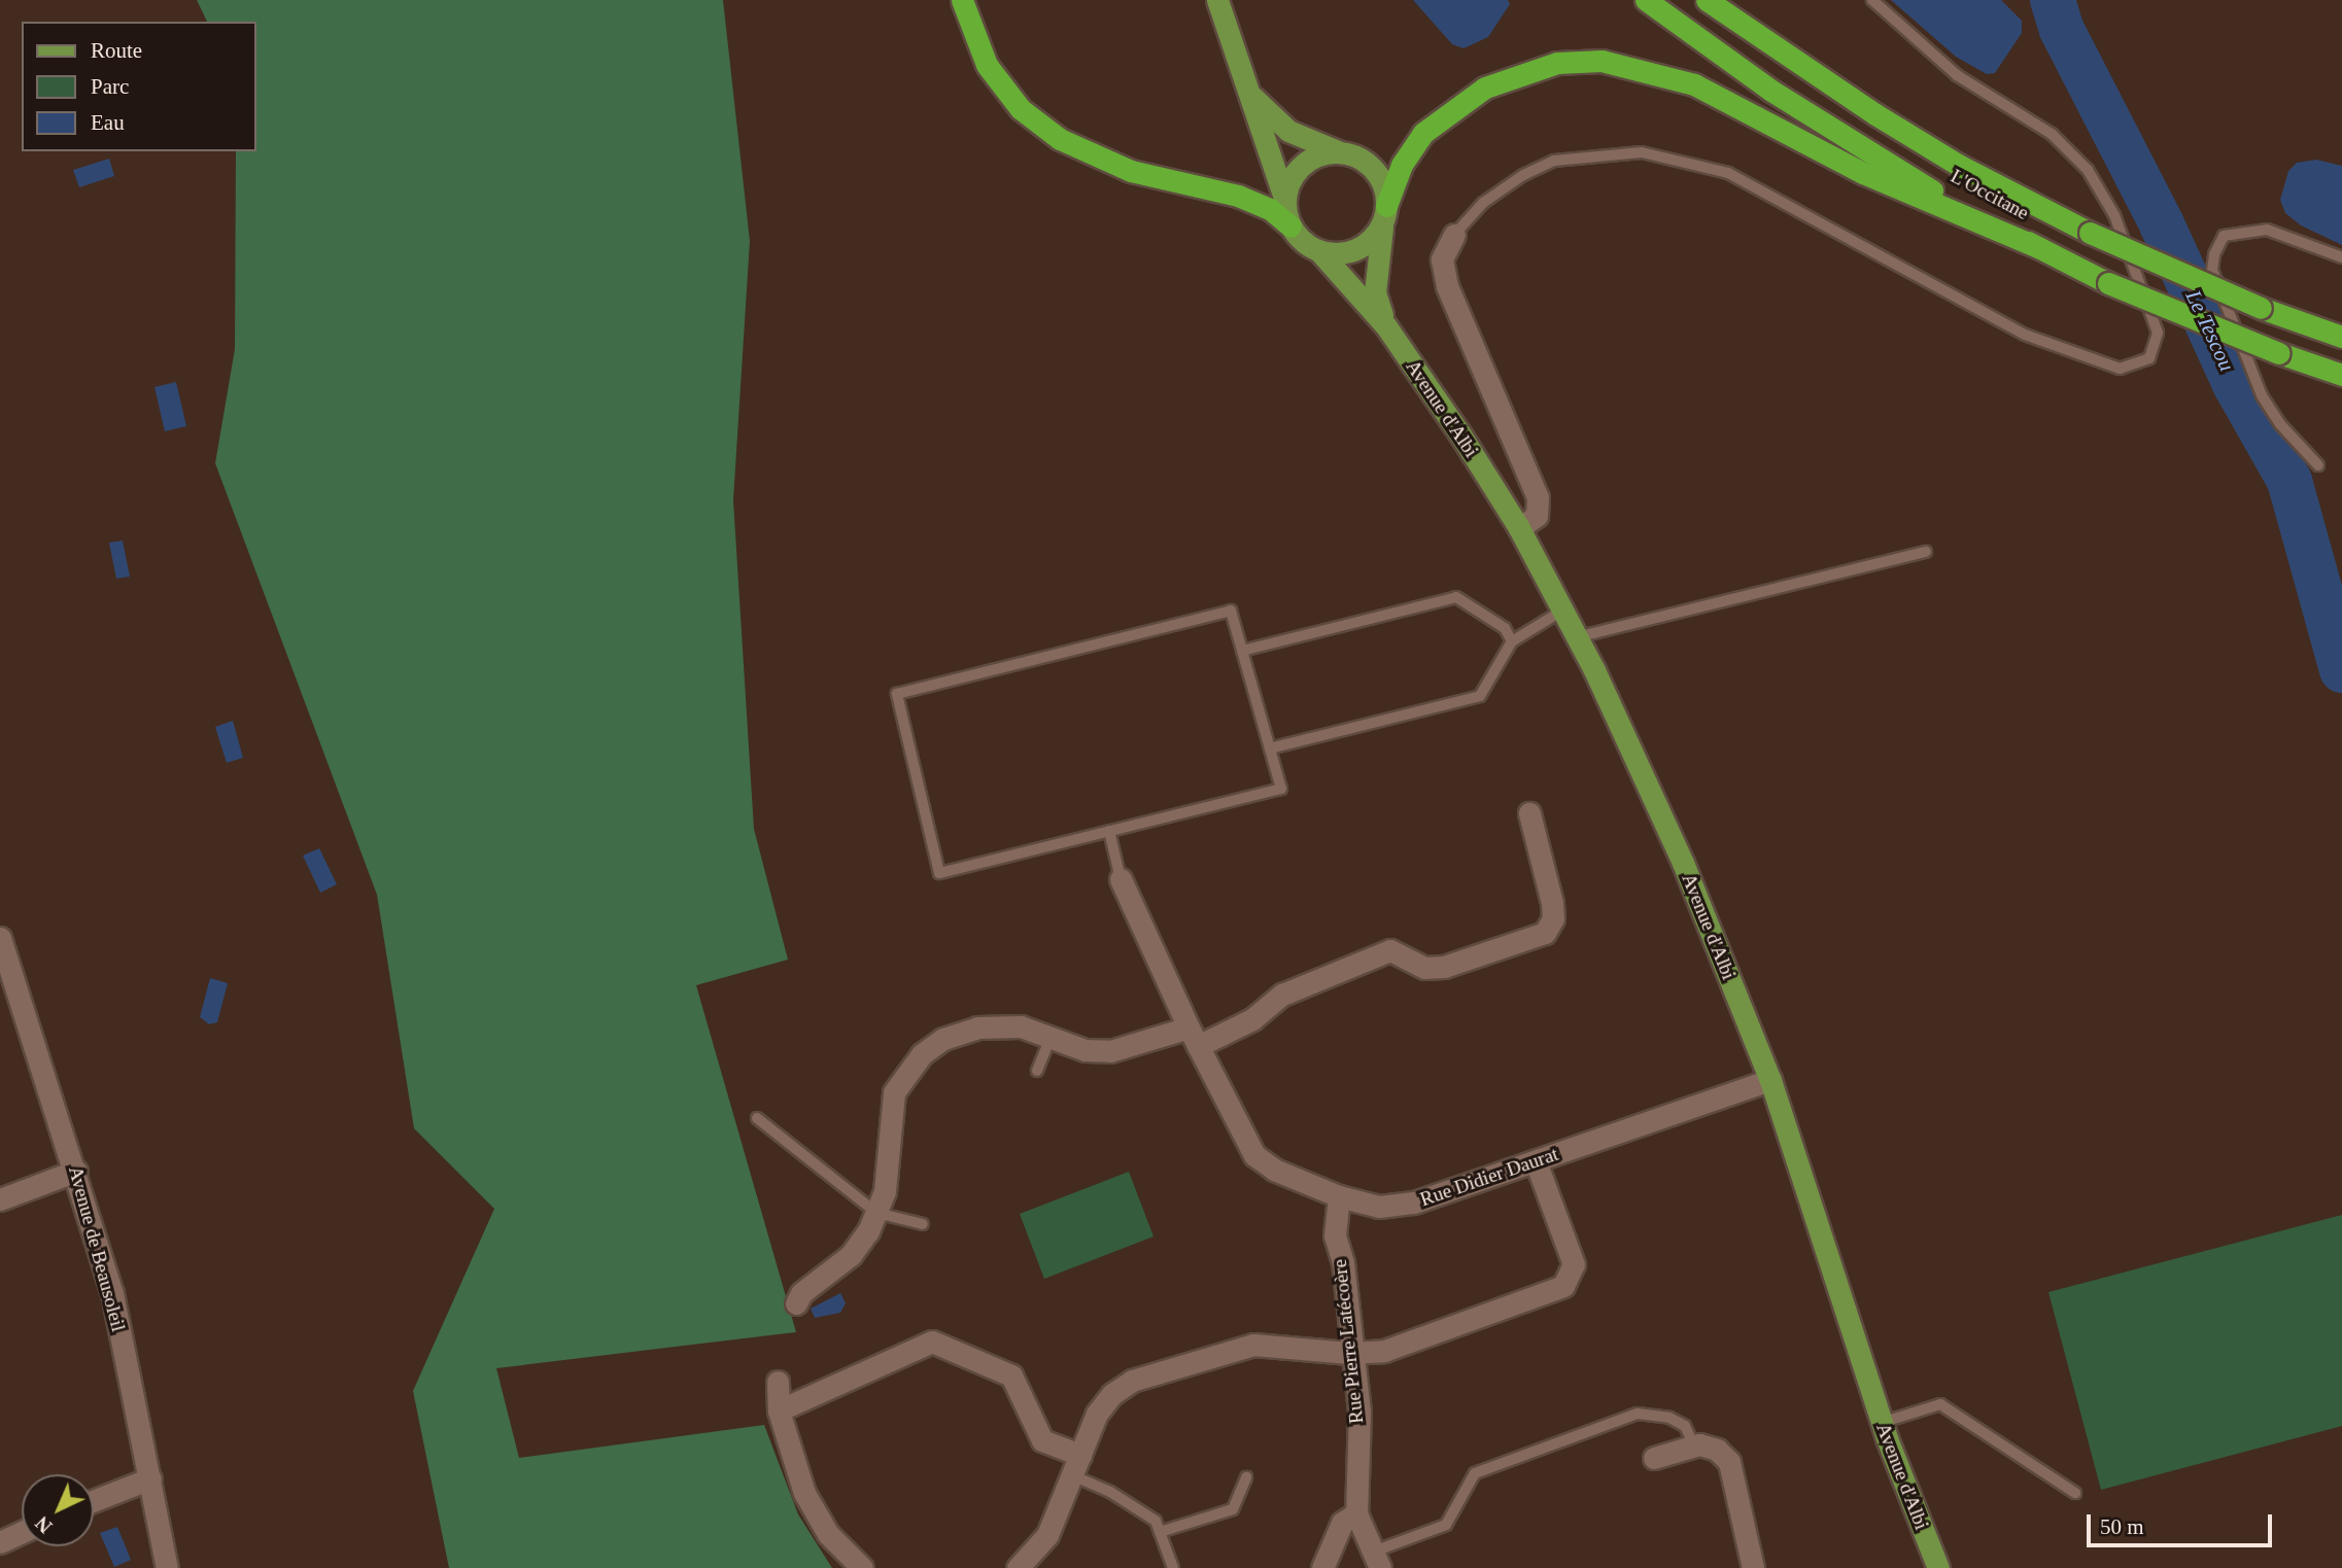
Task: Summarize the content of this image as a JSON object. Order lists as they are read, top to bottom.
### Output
{
  "streets": {
    "highway": ["L'Occitane"],
    "main road": ["Avenue d'Albi"],
    "street": ["Rue Didier Daurat", "Avenue de Beausoleil", "Rue Pierre Latécoère"]
  },
  "crossings": [
    ["Avenue d'Albi", "Rue Didier Daurat"],
    ["Rue Didier Daurat", "Rue Pierre Latécoère"]
  ],
  "water": ["Le Tescou"],
  "legend": ["Route", "Parc", "Eau"],
  "scale_bar": "50 m",
  "north": "bottom left"
}
